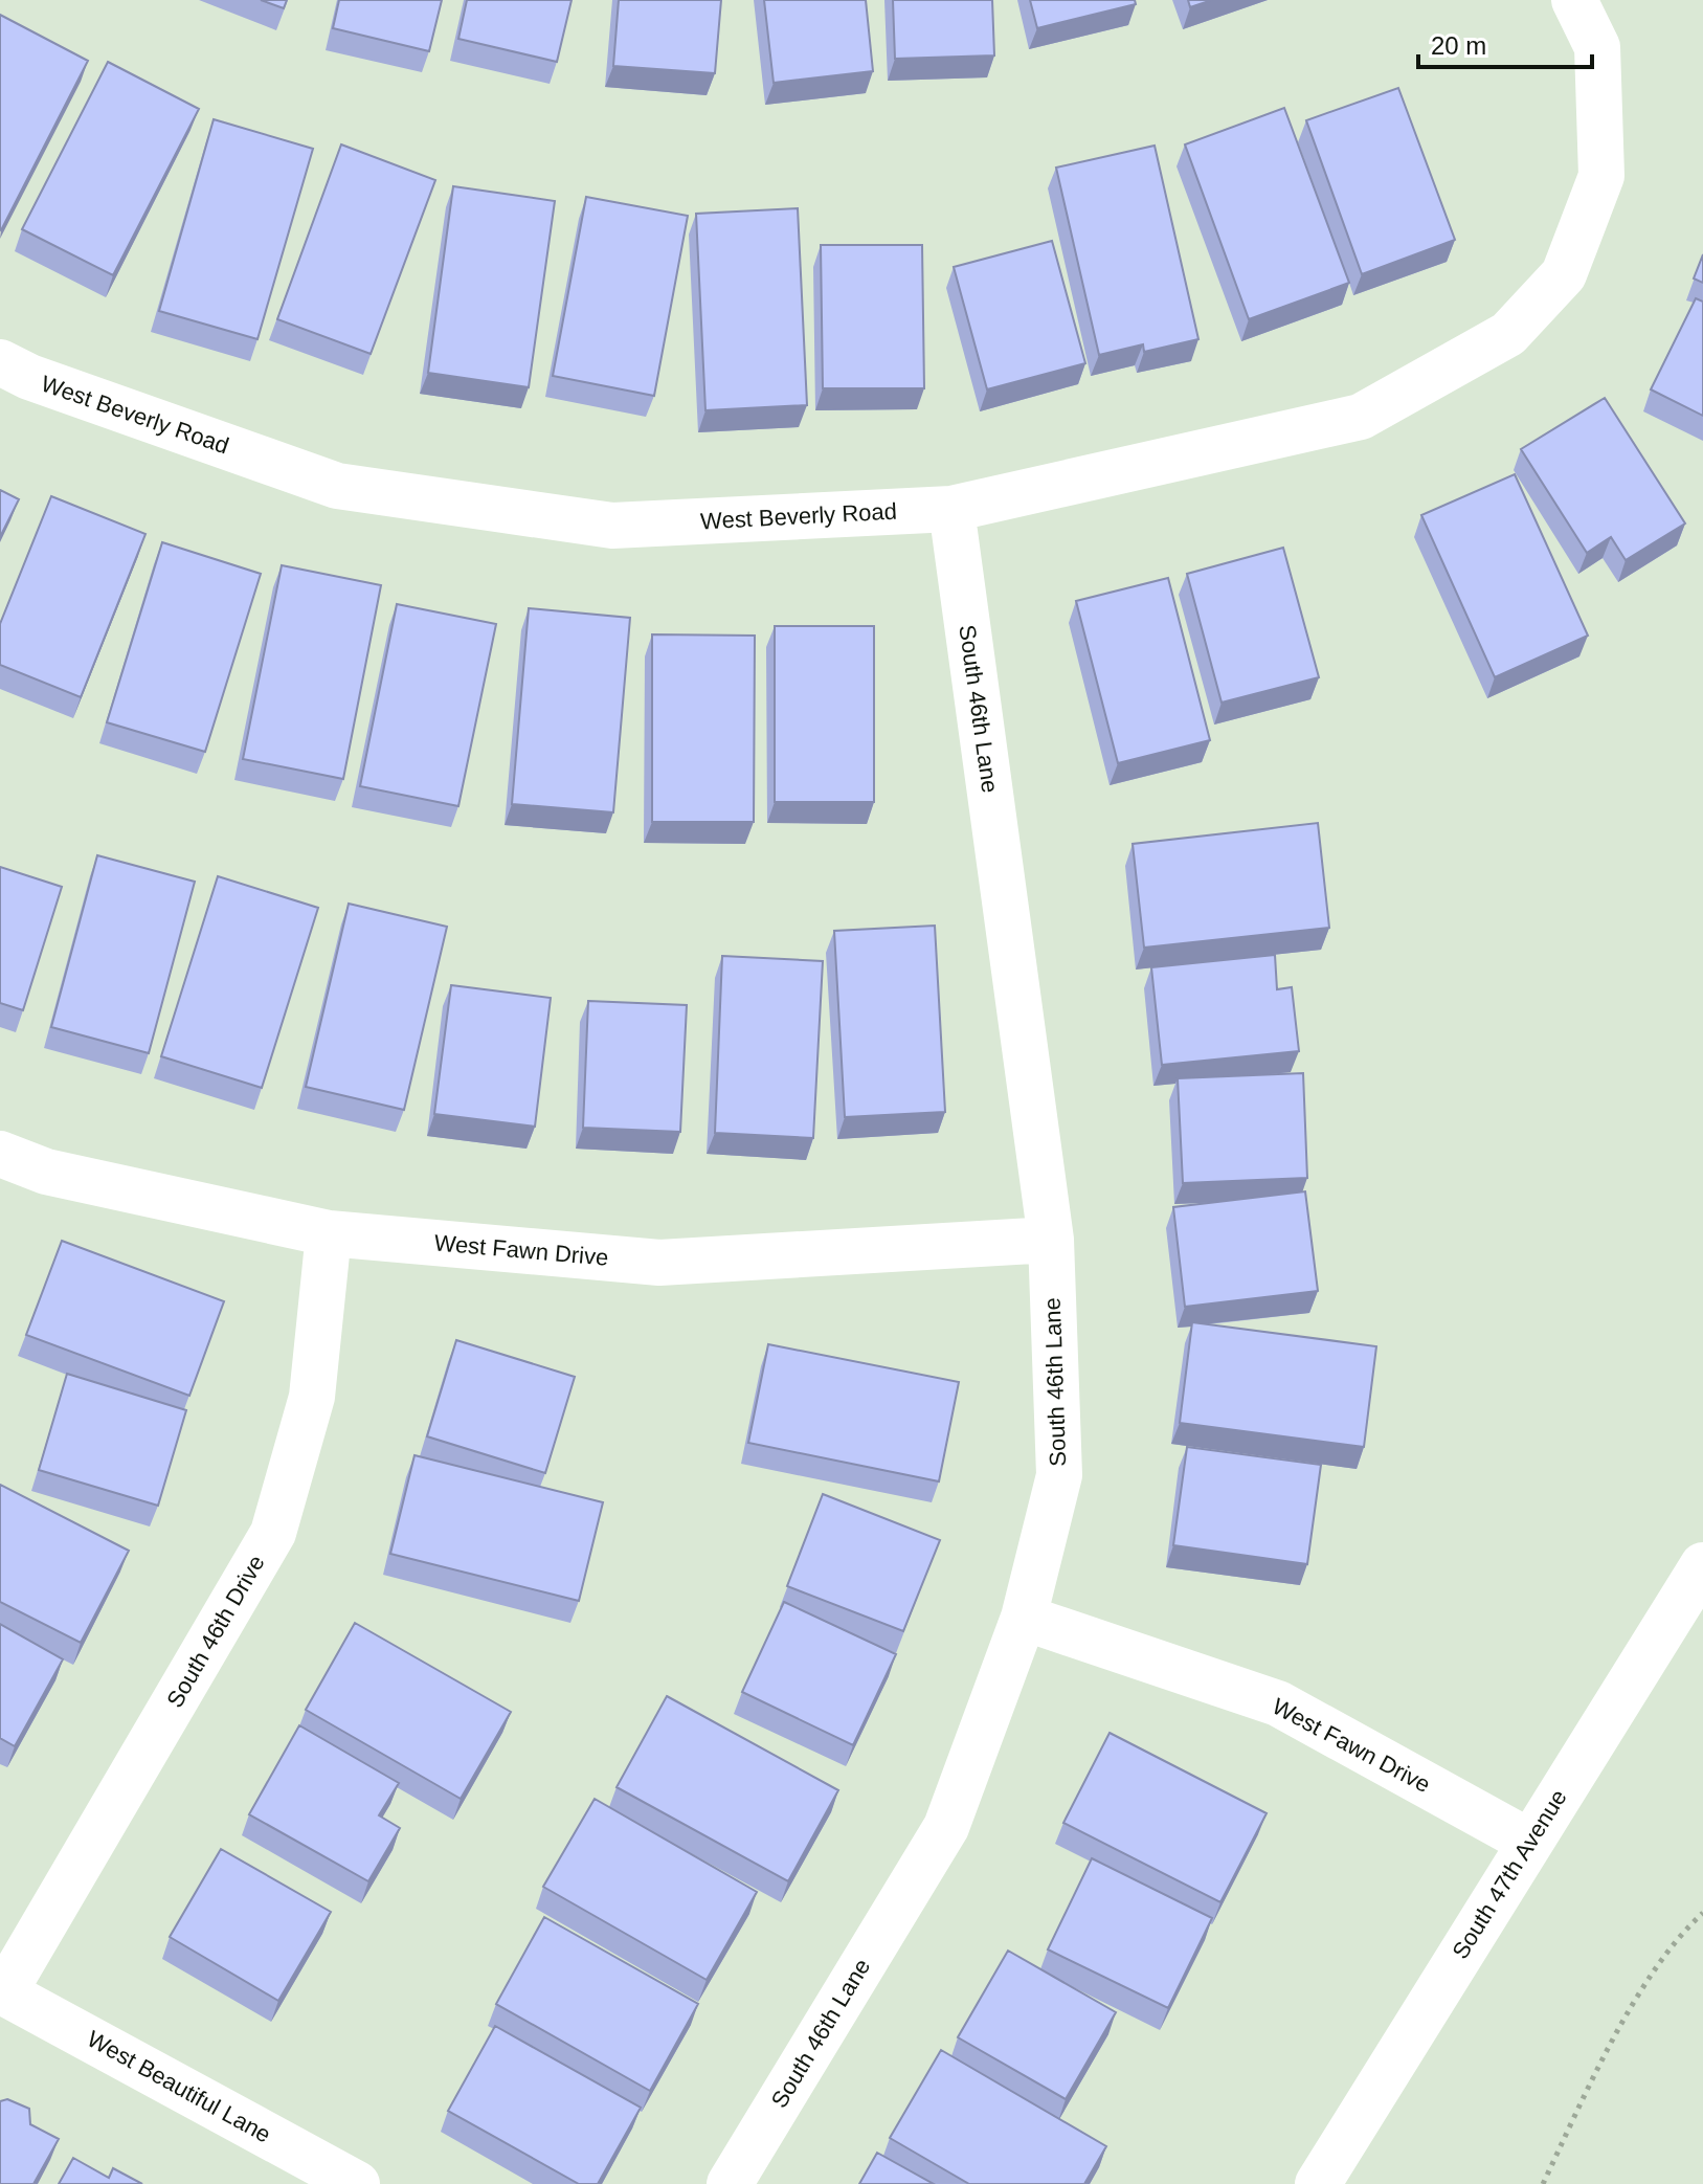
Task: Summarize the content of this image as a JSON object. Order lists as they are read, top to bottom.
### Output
{
  "streets": {
    "street": [
      "West Beverly Road",
      "South 46th Lane",
      "West Fawn Drive",
      "South 46th Drive",
      "South 47th Avenue",
      "West Beautiful Lane"
    ]
  },
  "crossings": [
    ["West Beverly Road", "South 46th Lane"],
    ["South 46th Lane", "West Fawn Drive"],
    ["West Fawn Drive", "South 46th Drive"],
    ["West Fawn Drive", "South 47th Avenue"],
    ["South 46th Drive", "West Beautiful Lane"]
  ],
  "scale_bar": "20 m"
}
